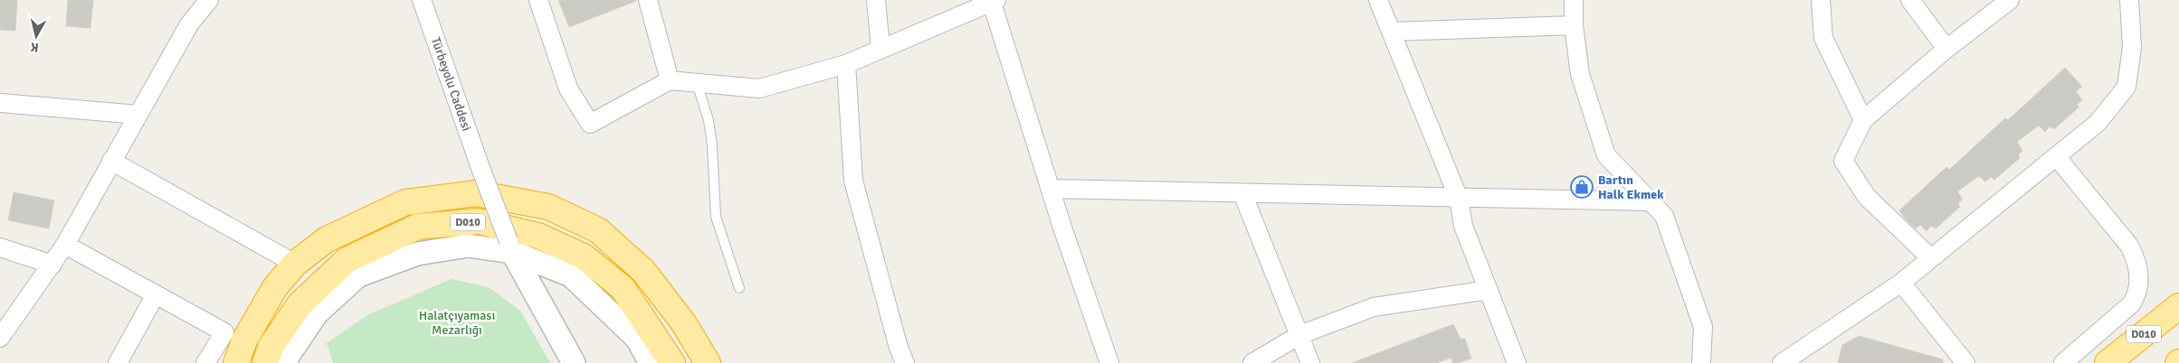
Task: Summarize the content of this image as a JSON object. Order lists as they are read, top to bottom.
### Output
{
  "streets": {
    "highway": ["D010"],
    "street": ["Türbeyolu Caddesi"]
  },
  "parks": ["Halatçıyaması Mezarlığı"],
  "places": {
    "shop": ["Bartın Halk Ekmek"]
  },
  "north": "bottom"
}
